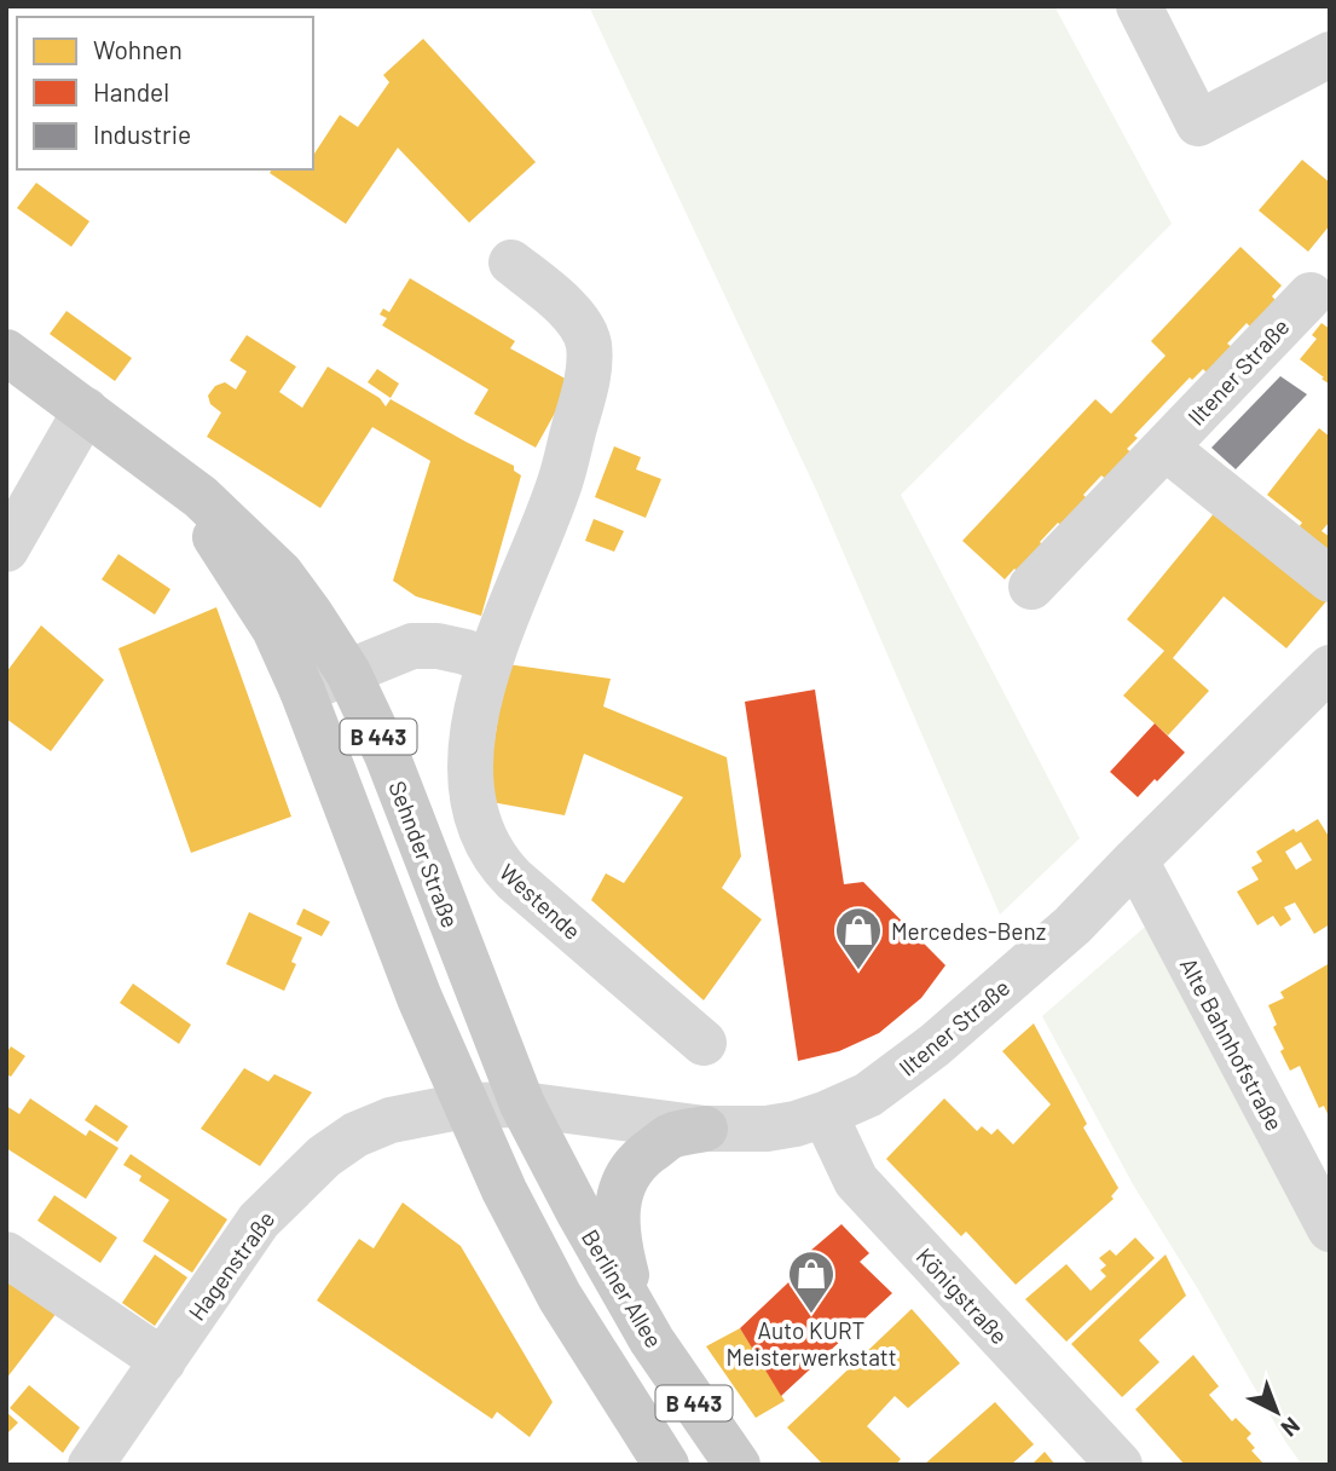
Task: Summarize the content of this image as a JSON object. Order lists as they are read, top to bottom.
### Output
{
  "streets": {
    "main road": ["B 443", "Sehnder Straße", "Berliner Allee"],
    "street": [
      "Iltener Straße",
      "Westende",
      "Alte Bahnhofstraße",
      "Hagenstraße",
      "Königstraße"
    ]
  },
  "crossings": [
    ["Iltener Straße", "B 443"],
    ["Iltener Straße", "Sehnder Straße"],
    ["Iltener Straße", "Alte Bahnhofstraße"],
    ["Iltener Straße", "Hagenstraße"],
    ["Iltener Straße", "Berliner Allee"],
    ["Iltener Straße", "Königstraße"],
    ["B 443", "Sehnder Straße"],
    ["B 443", "Hagenstraße"],
    ["Sehnder Straße", "Hagenstraße"],
    ["Sehnder Straße", "Berliner Allee"]
  ],
  "places": {
    "shop": ["Mercedes-Benz", "Auto KURT Meisterwerkstatt"]
  },
  "legend": ["Wohnen", "Handel", "Industrie"],
  "north": "bottom right"
}
